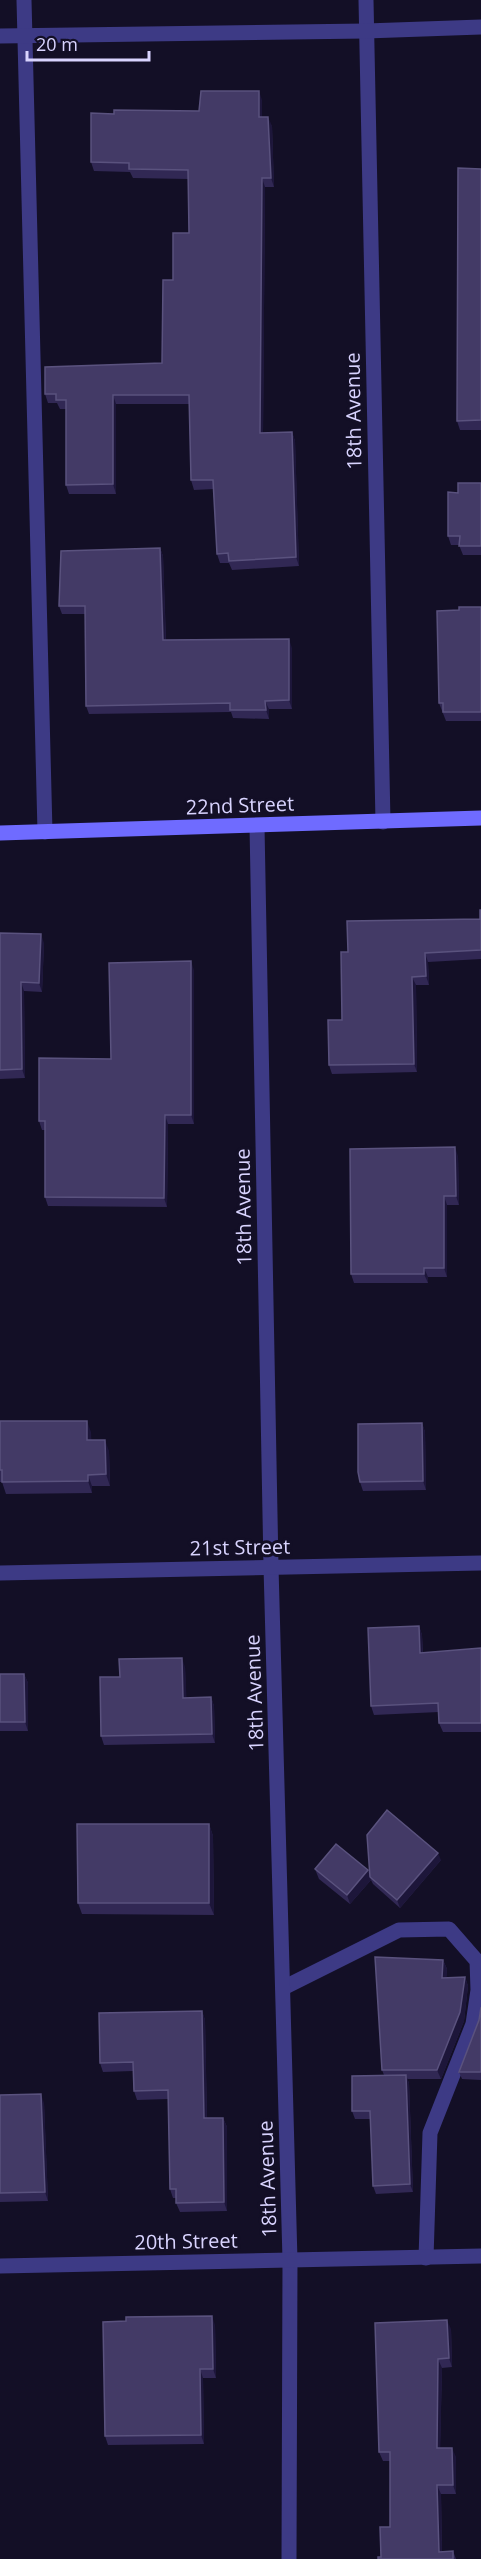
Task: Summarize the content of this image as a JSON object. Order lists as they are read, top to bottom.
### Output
{
  "streets": {
    "street": [
      "18th Avenue",
      "22nd Street",
      "21st Street",
      "20th Street"
    ]
  },
  "crossings": [
    ["18th Avenue", "22nd Street"],
    ["18th Avenue", "21st Street"],
    ["18th Avenue", "20th Street"]
  ],
  "scale_bar": "20 m"
}
